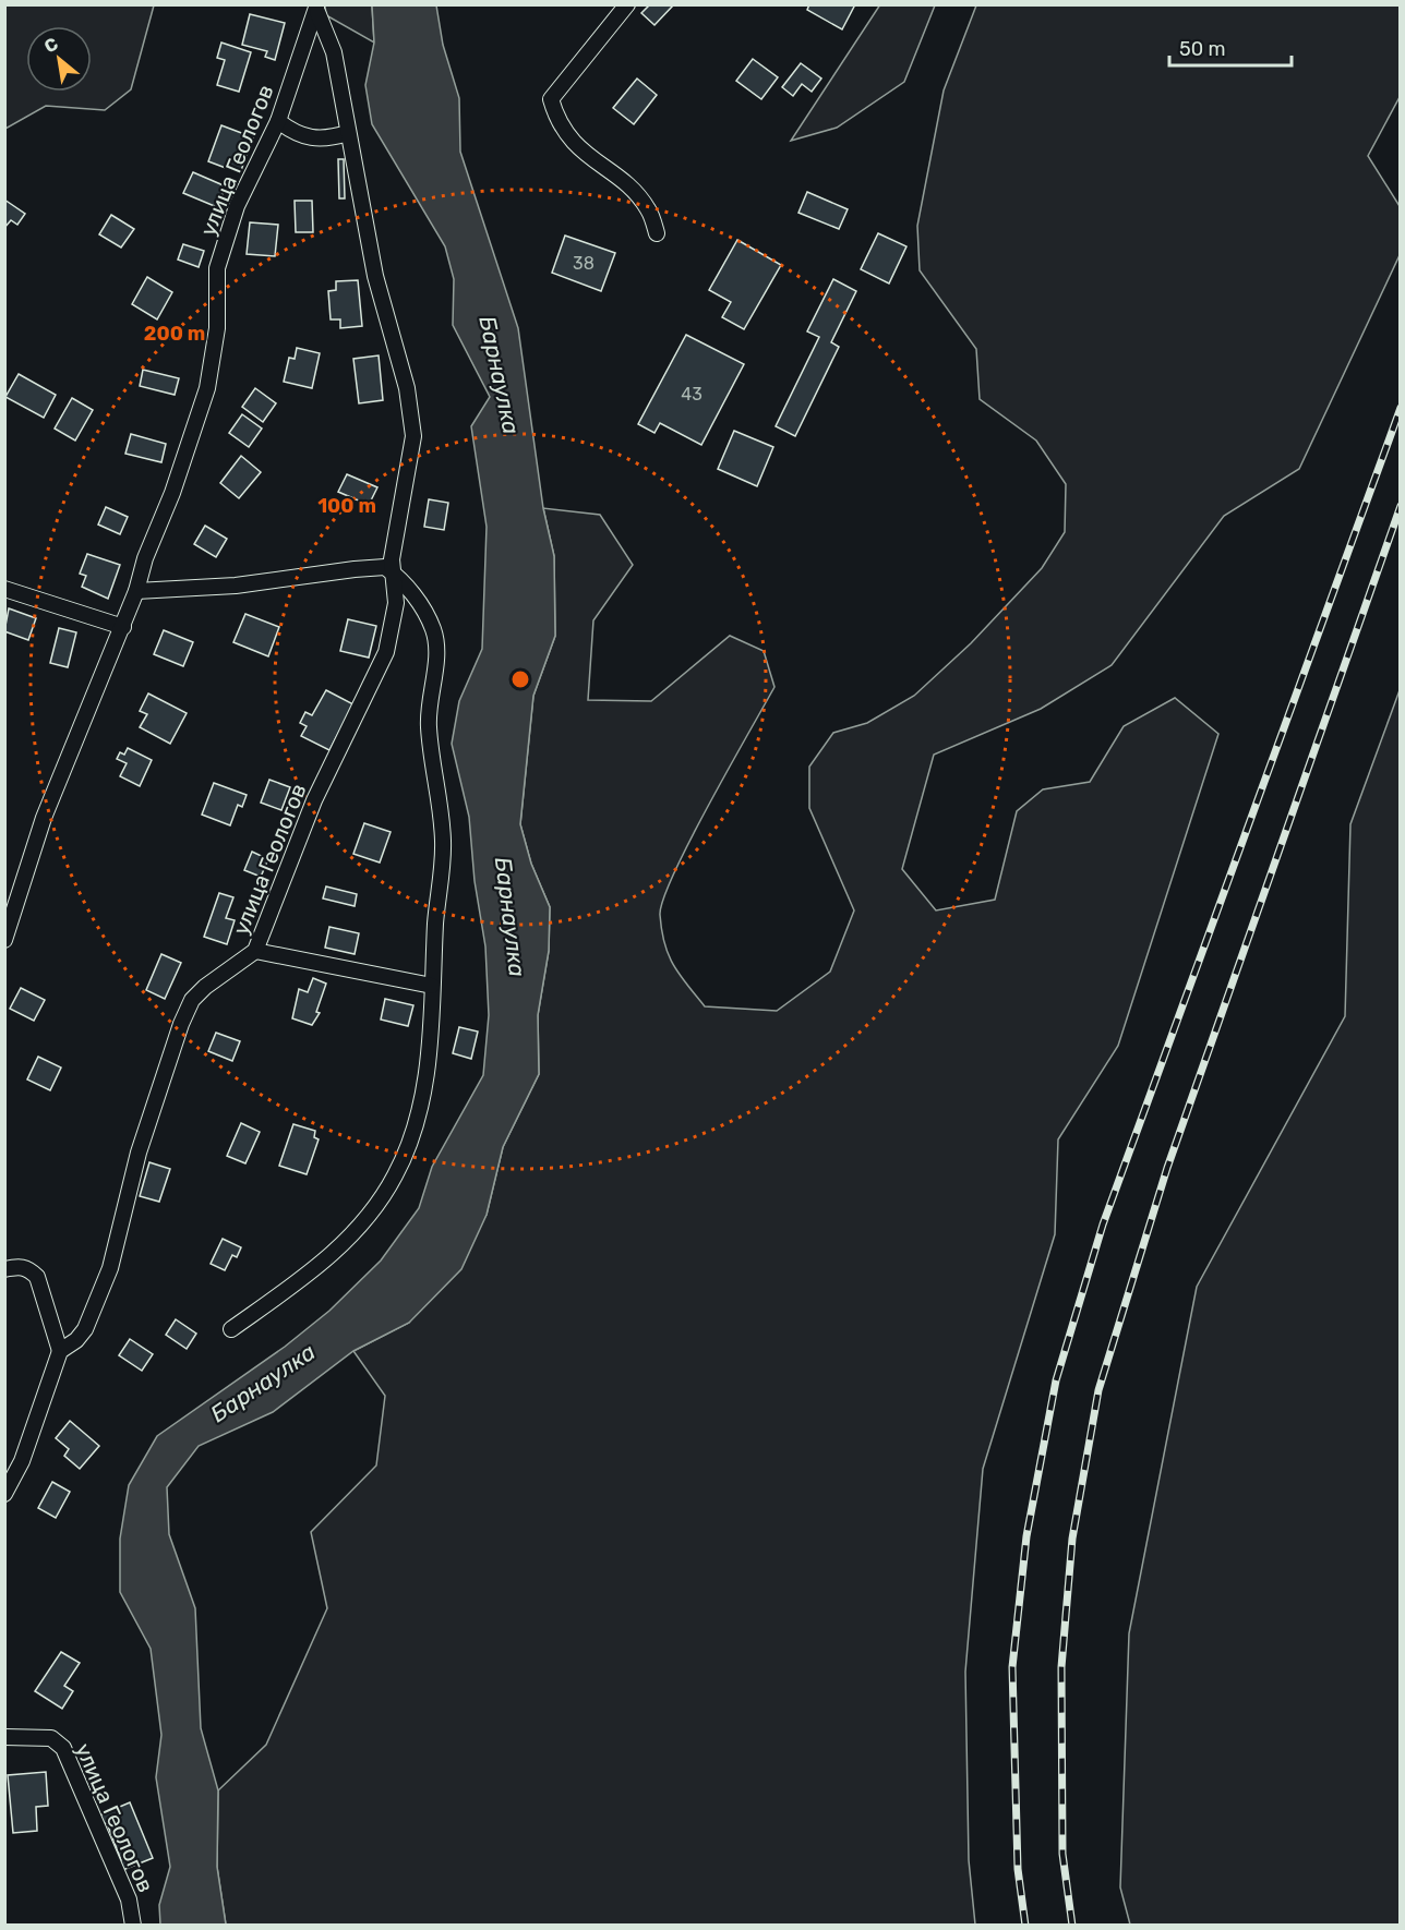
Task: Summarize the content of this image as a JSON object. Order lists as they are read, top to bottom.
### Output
{
  "streets": {
    "street": ["улица Геологов"]
  },
  "water": ["Барнаулка"],
  "house_numbers": ["38", "43"],
  "scale_bar": "50 m",
  "north": "top left",
  "rings": ["200 m", "100 m"]
}
